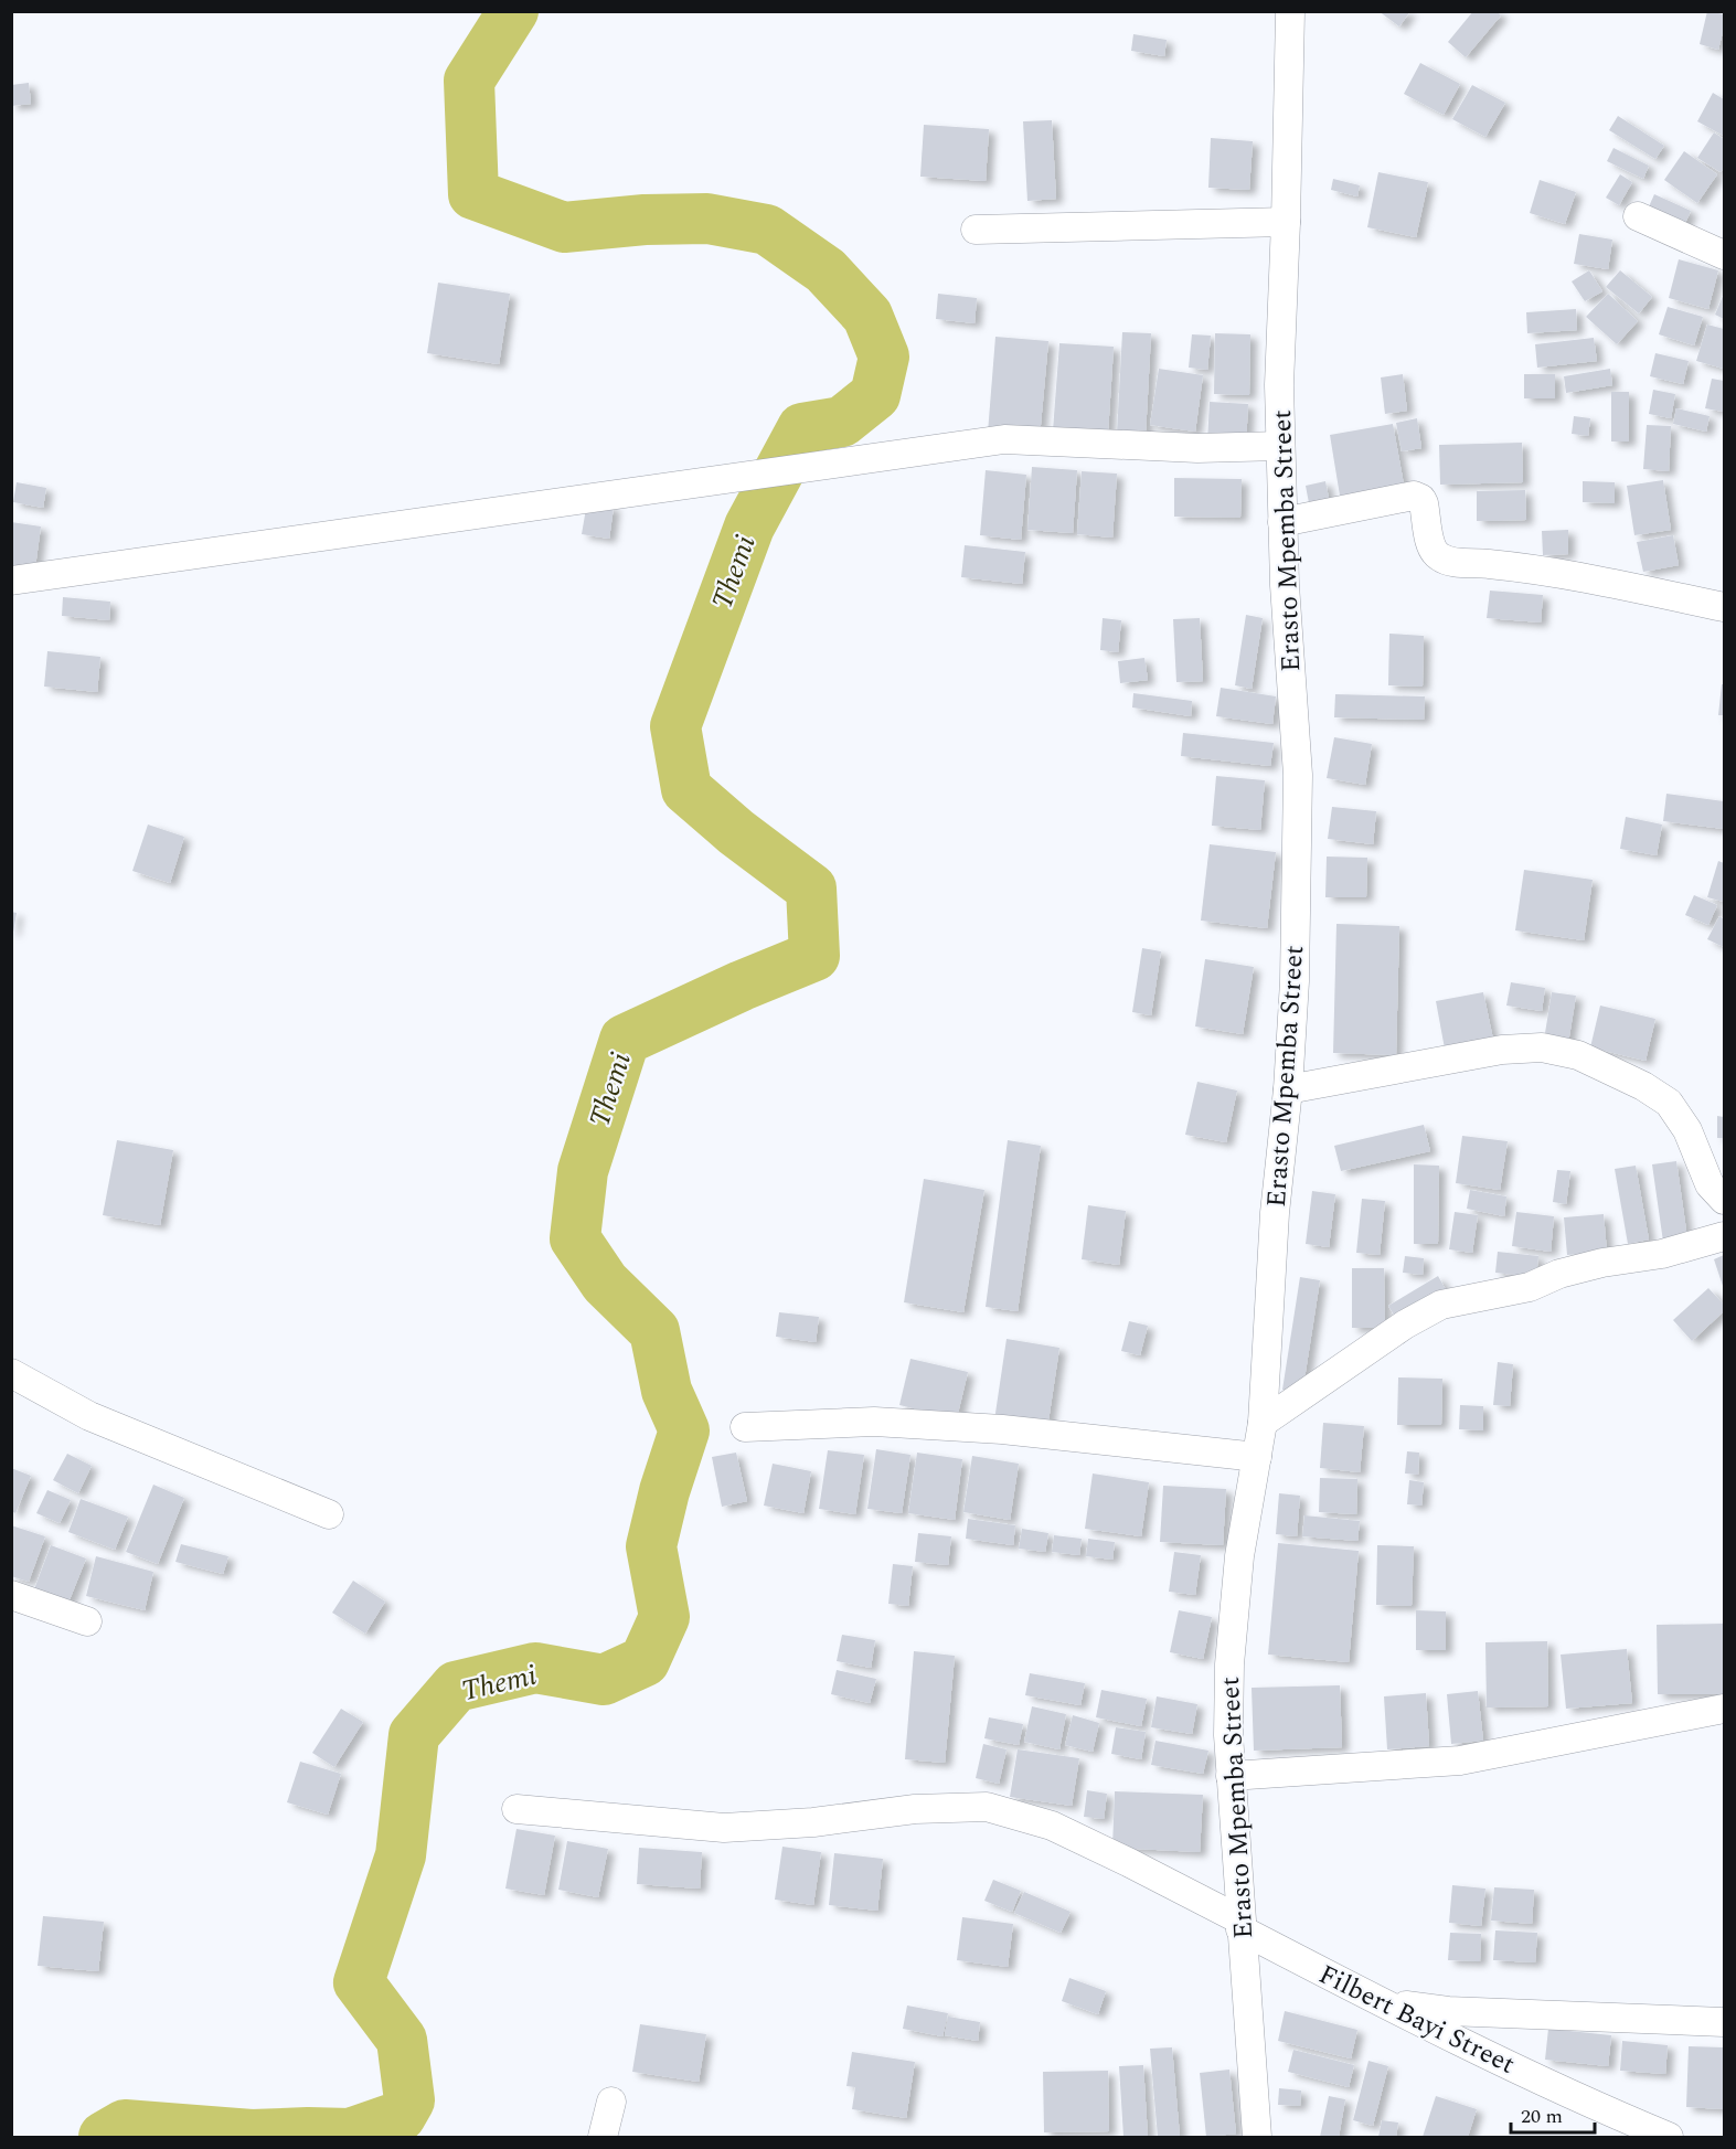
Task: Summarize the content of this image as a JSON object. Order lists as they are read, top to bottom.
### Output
{
  "streets": {
    "street": ["Erasto Mpemba Street", "Filbert Bayi Street"]
  },
  "crossings": [
    ["Erasto Mpemba Street", "Filbert Bayi Street"]
  ],
  "water": ["Themi"],
  "scale_bar": "20 m"
}
